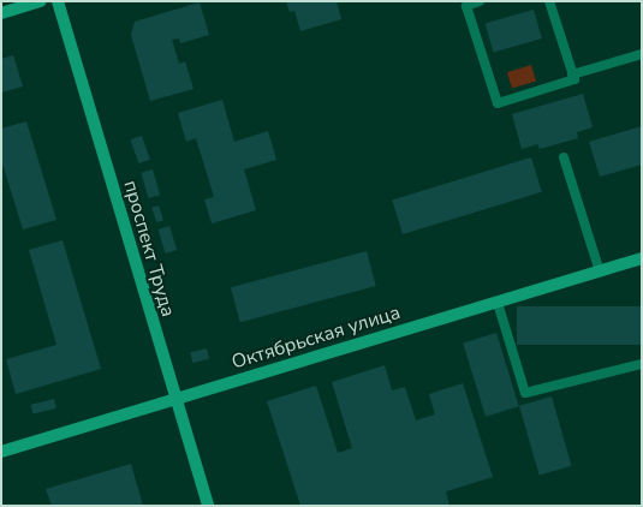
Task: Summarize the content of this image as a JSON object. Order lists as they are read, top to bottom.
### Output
{
  "streets": {
    "street": ["проспект Труда", "Октябрьская улица"]
  },
  "crossings": [
    ["проспект Труда", "Октябрьская улица"]
  ]
}
